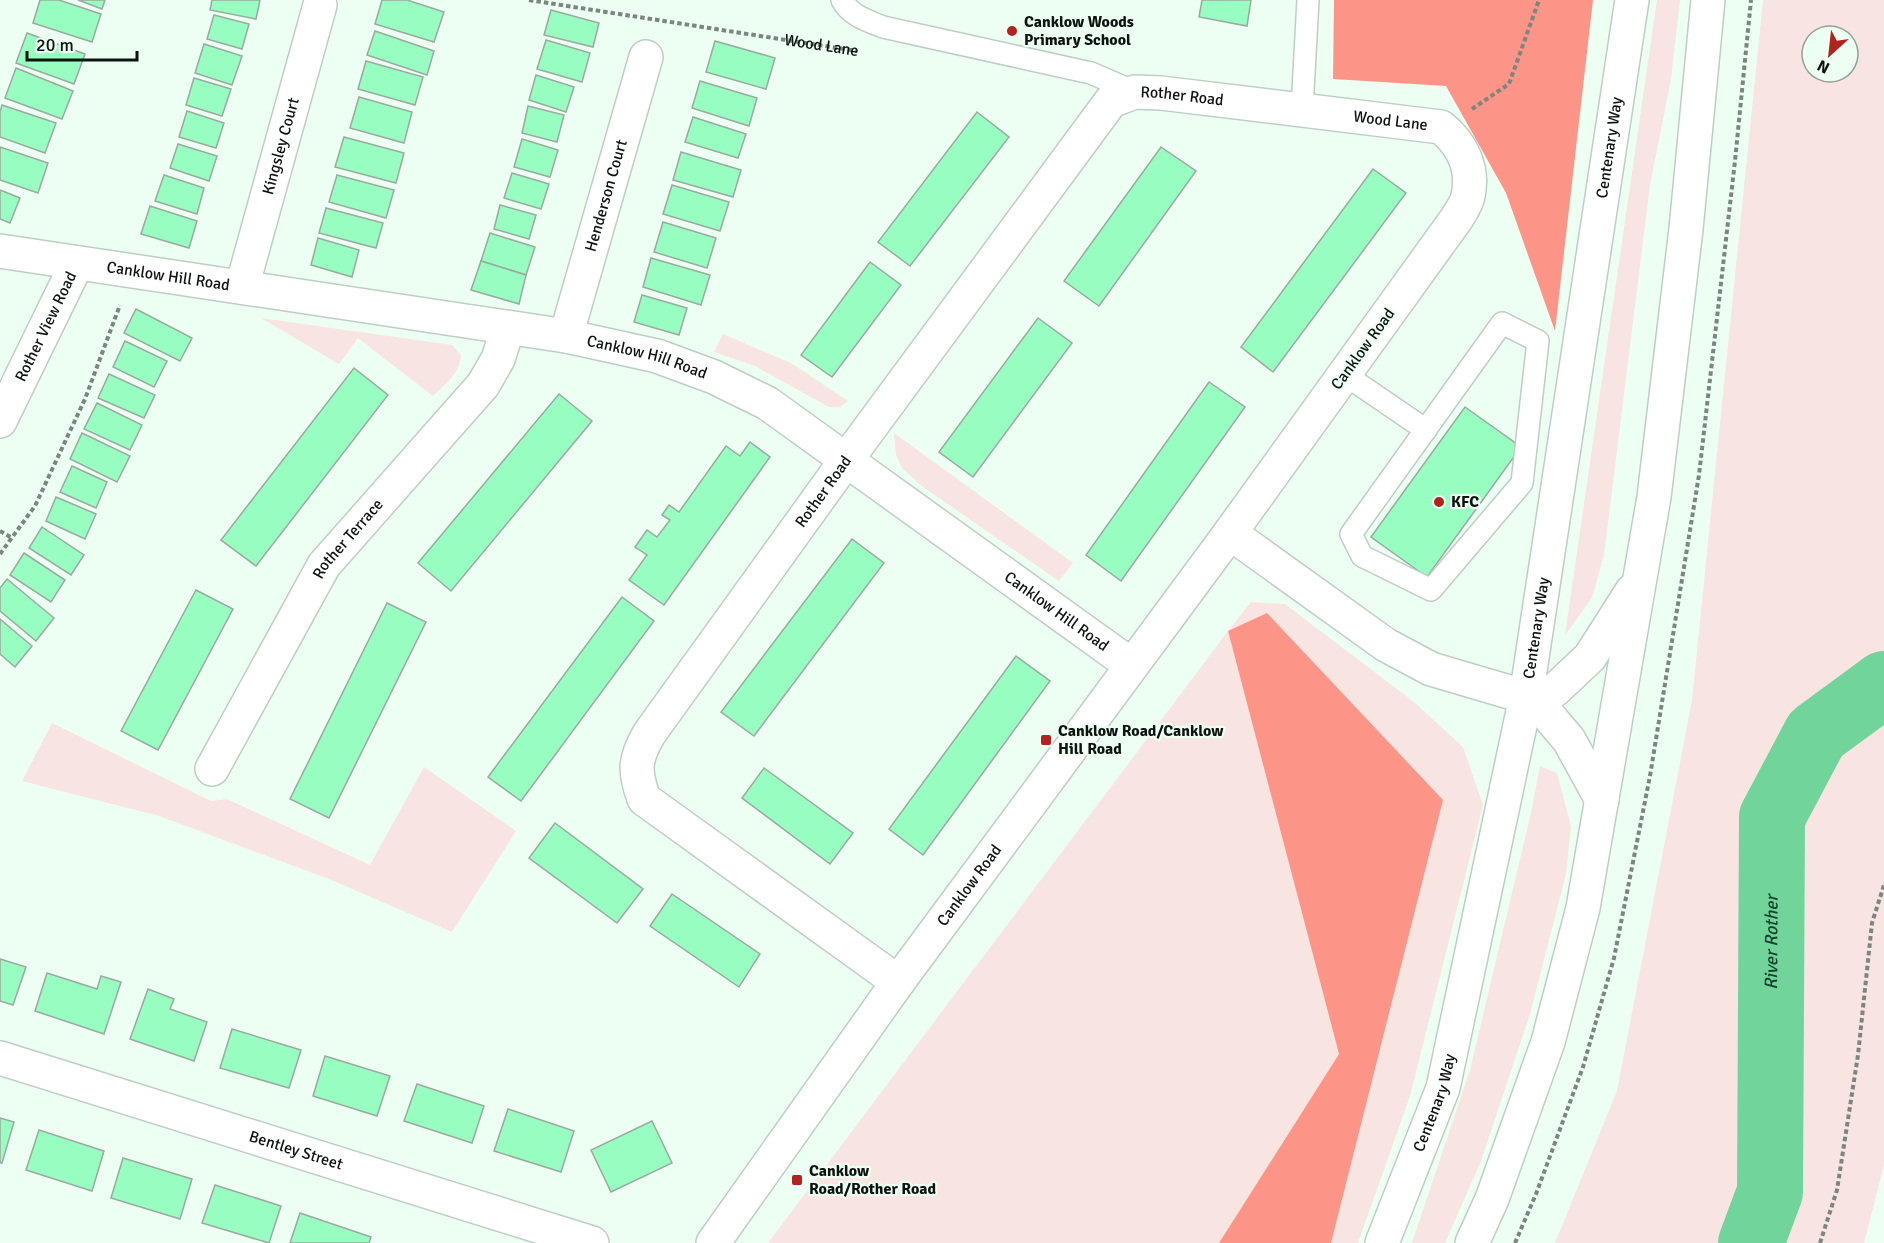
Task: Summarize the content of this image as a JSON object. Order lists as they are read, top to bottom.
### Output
{
  "streets": {
    "street": [
      "Wood Lane",
      "Rother Road",
      "Kingsley Court",
      "Centenary Way",
      "Henderson Court",
      "Canklow Hill Road",
      "Rother View Road",
      "Canklow Road",
      "Rother Terrace",
      "Bentley Street"
    ]
  },
  "crossings": [
    ["Wood Lane", "Rother Road"],
    ["Wood Lane", "Canklow Road"],
    ["Rother Road", "Canklow Hill Road"],
    ["Rother Road", "Canklow Road"],
    ["Kingsley Court", "Canklow Hill Road"],
    ["Henderson Court", "Canklow Hill Road"],
    ["Canklow Hill Road", "Rother View Road"],
    ["Canklow Hill Road", "Canklow Road"],
    ["Canklow Hill Road", "Rother Terrace"]
  ],
  "water": ["River Rother"],
  "places": {
    "other": ["Canklow Woods Primary School", "KFC"],
    "transit": ["Canklow Road/Canklow Hill Road", "Canklow Road/Rother Road"]
  },
  "scale_bar": "20 m",
  "north": "bottom left"
}
